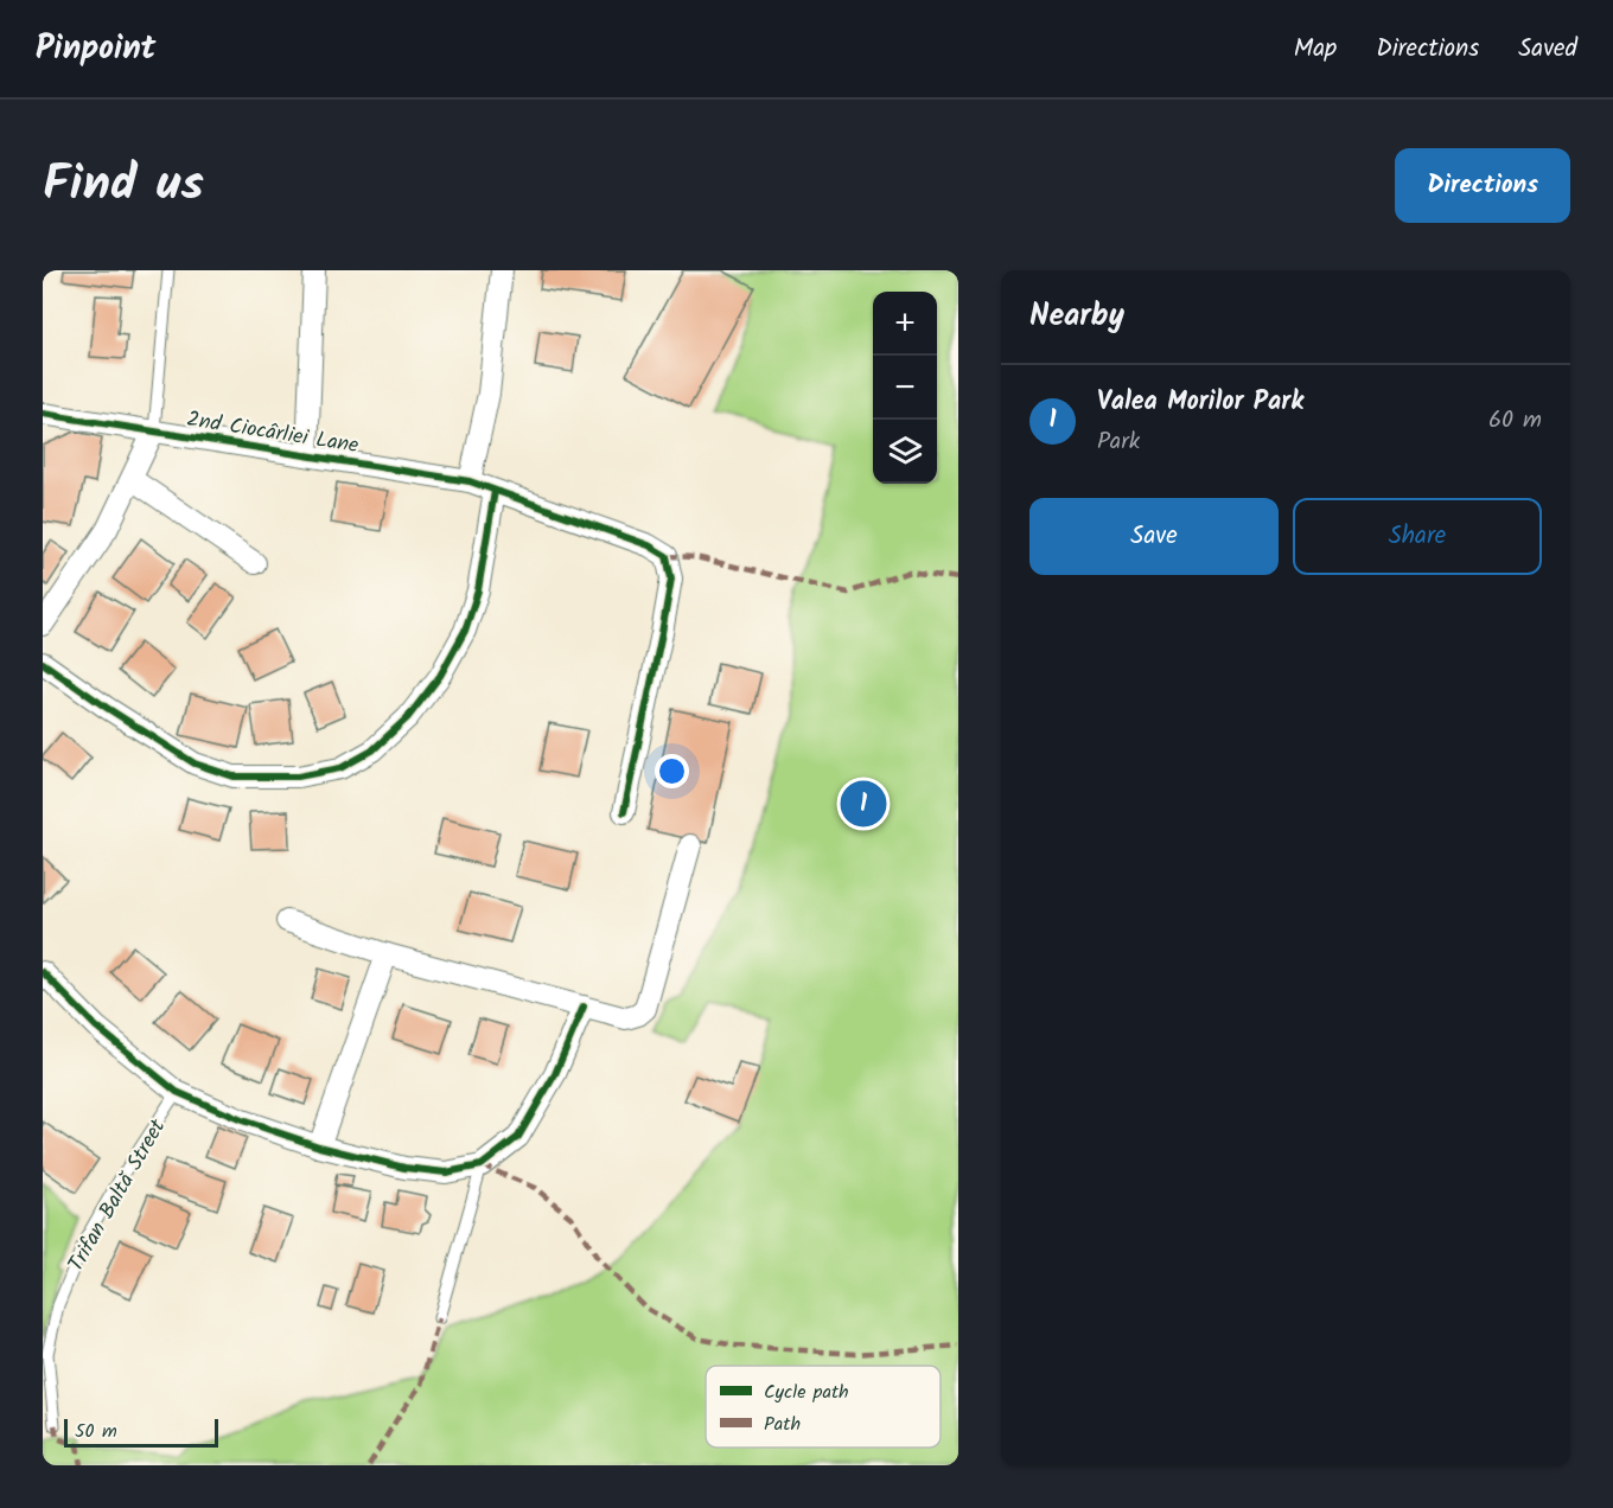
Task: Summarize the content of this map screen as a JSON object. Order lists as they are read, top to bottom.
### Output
{
  "streets": {
    "street": ["2nd Ciocârliei Lane"],
    "lane": ["Trifan Baltă Street"]
  },
  "legend": ["Cycle path", "Path"],
  "scale_bar": "50 m",
  "page": {
    "header": "Pinpoint",
    "nav": ["Map", "Directions", "Saved"],
    "title": "Find us",
    "buttons": [
      "Directions",
      ["Save", "Share"]
    ],
    "heading": "Nearby",
    "map_buttons": ["+", "−"],
    "list": [
      {
        "mark": "1",
        "name": "Valea Morilor Park",
        "note": "Park",
        "value": "60 m"
      }
    ],
    "pins": "1",
    "scale": "50 m"
  }
}
